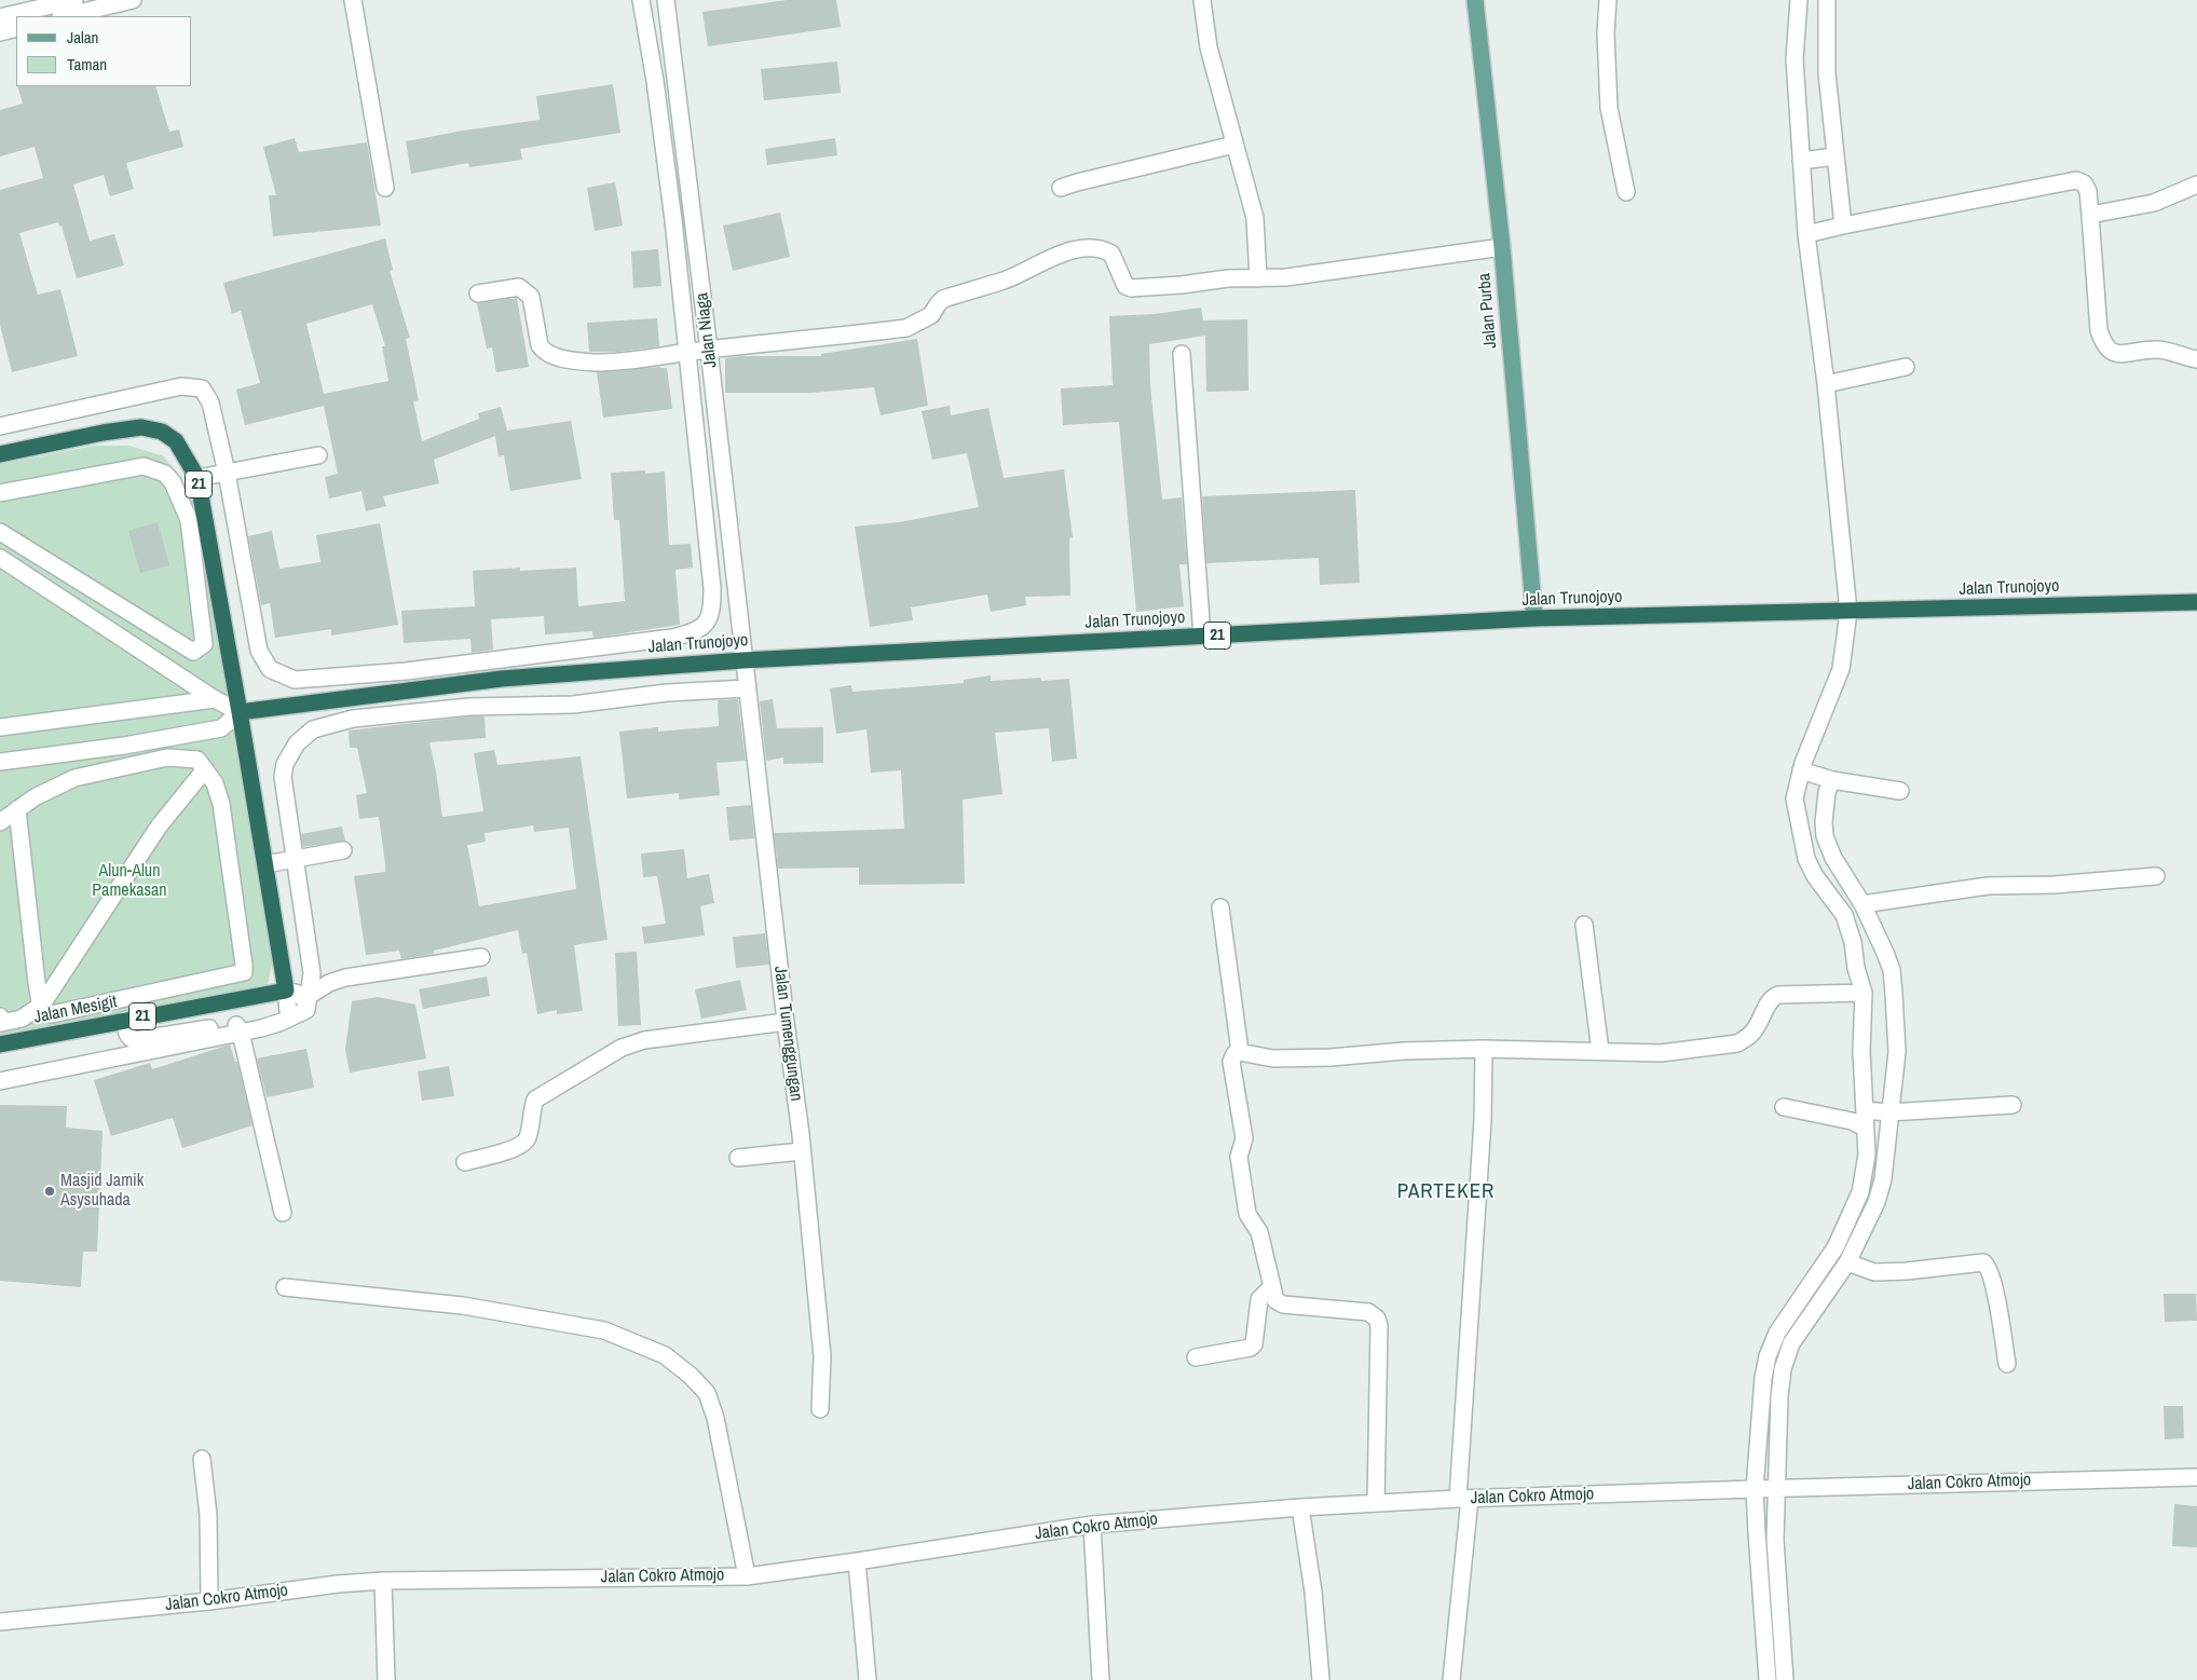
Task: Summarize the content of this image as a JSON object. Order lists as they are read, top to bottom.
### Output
{
  "streets": {
    "highway": ["21", "Jalan Trunojoyo", "Jalan Mesigit"],
    "main road": ["Jalan Purba"],
    "street": ["Jalan Niaga", "Jalan Tumenggungan", "Jalan Cokro Atmojo"]
  },
  "crossings": [
    ["Jalan Purba", "Jalan Trunojoyo"],
    ["Jalan Niaga", "Jalan Trunojoyo"],
    ["Jalan Niaga", "Jalan Tumenggungan"],
    ["21", "Jalan Trunojoyo"],
    ["21", "Jalan Mesigit"],
    ["Jalan Trunojoyo", "Jalan Tumenggungan"]
  ],
  "districts": ["PARTEKER"],
  "parks": ["Alun-Alun Pamekasan"],
  "places": ["Masjid Jamik Asysuhada"],
  "legend": ["Jalan", "Taman"]
}
